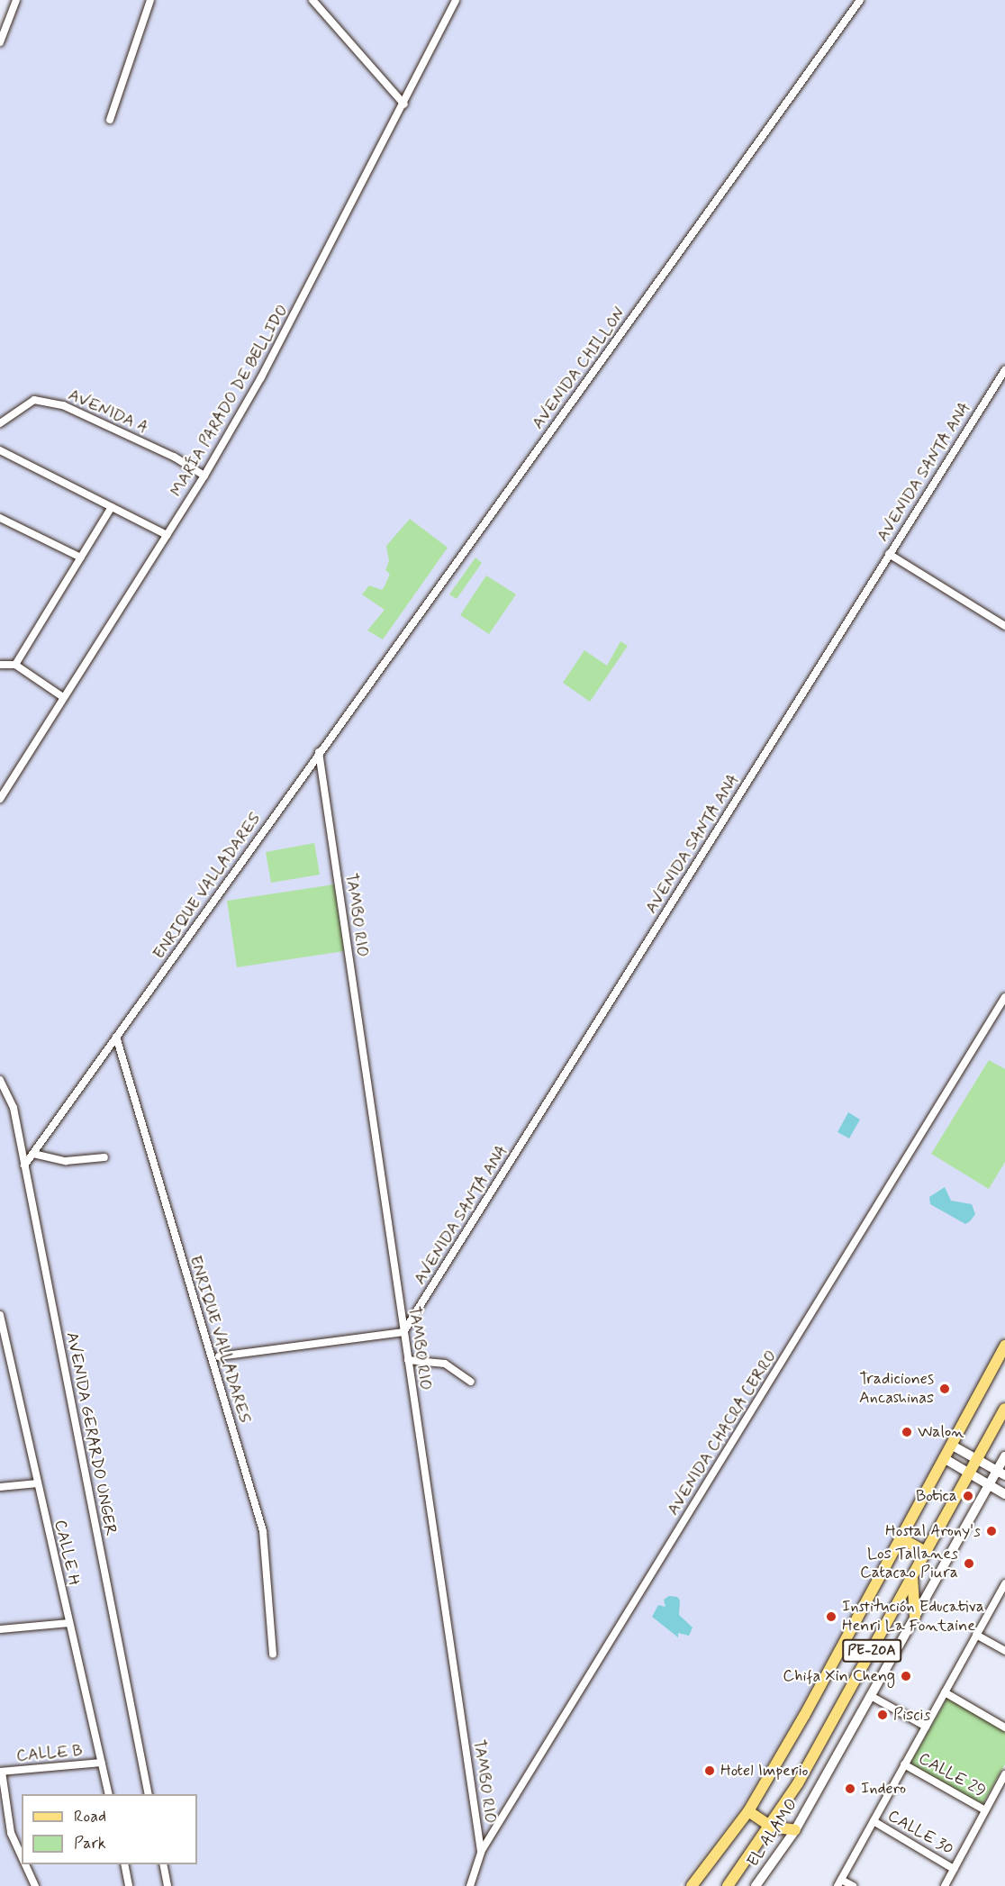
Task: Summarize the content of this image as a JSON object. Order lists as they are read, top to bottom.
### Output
{
  "streets": {
    "main road": ["PE-20A"],
    "street": [
      "AVENIDA CHILLON",
      "MARÍA PARADO DE BELLIDO",
      "AVENIDA A",
      "AVENIDA SANTA ANA",
      "ENRIQUE VALLADARES",
      "TAMBO RIO",
      "AVENIDA CHACRA CERRO",
      "AVENIDA GERARDO UNGER",
      "CALLE H",
      "CALLE B",
      "CALLE 29",
      "EL ALAMO",
      "CALLE 30"
    ]
  },
  "crossings": [
    ["AVENIDA CHILLON", "ENRIQUE VALLADARES"],
    ["AVENIDA CHILLON", "TAMBO RIO"],
    ["MARÍA PARADO DE BELLIDO", "AVENIDA A"],
    ["AVENIDA SANTA ANA", "TAMBO RIO"],
    ["ENRIQUE VALLADARES", "TAMBO RIO"],
    ["ENRIQUE VALLADARES", "AVENIDA GERARDO UNGER"],
    ["TAMBO RIO", "AVENIDA CHACRA CERRO"],
    ["CALLE H", "CALLE B"]
  ],
  "places": [
    "Tradiciones Ancashinas",
    "Walon",
    "Botica",
    "Hostal Arony's",
    "Los Tallanes Catacao Piura",
    "Institución Educativa Henri La Fontaine",
    "Chifa Xin Cheng",
    "Piscis",
    "Hotel Imperio",
    "Indero"
  ],
  "legend": ["Road", "Park"]
}
